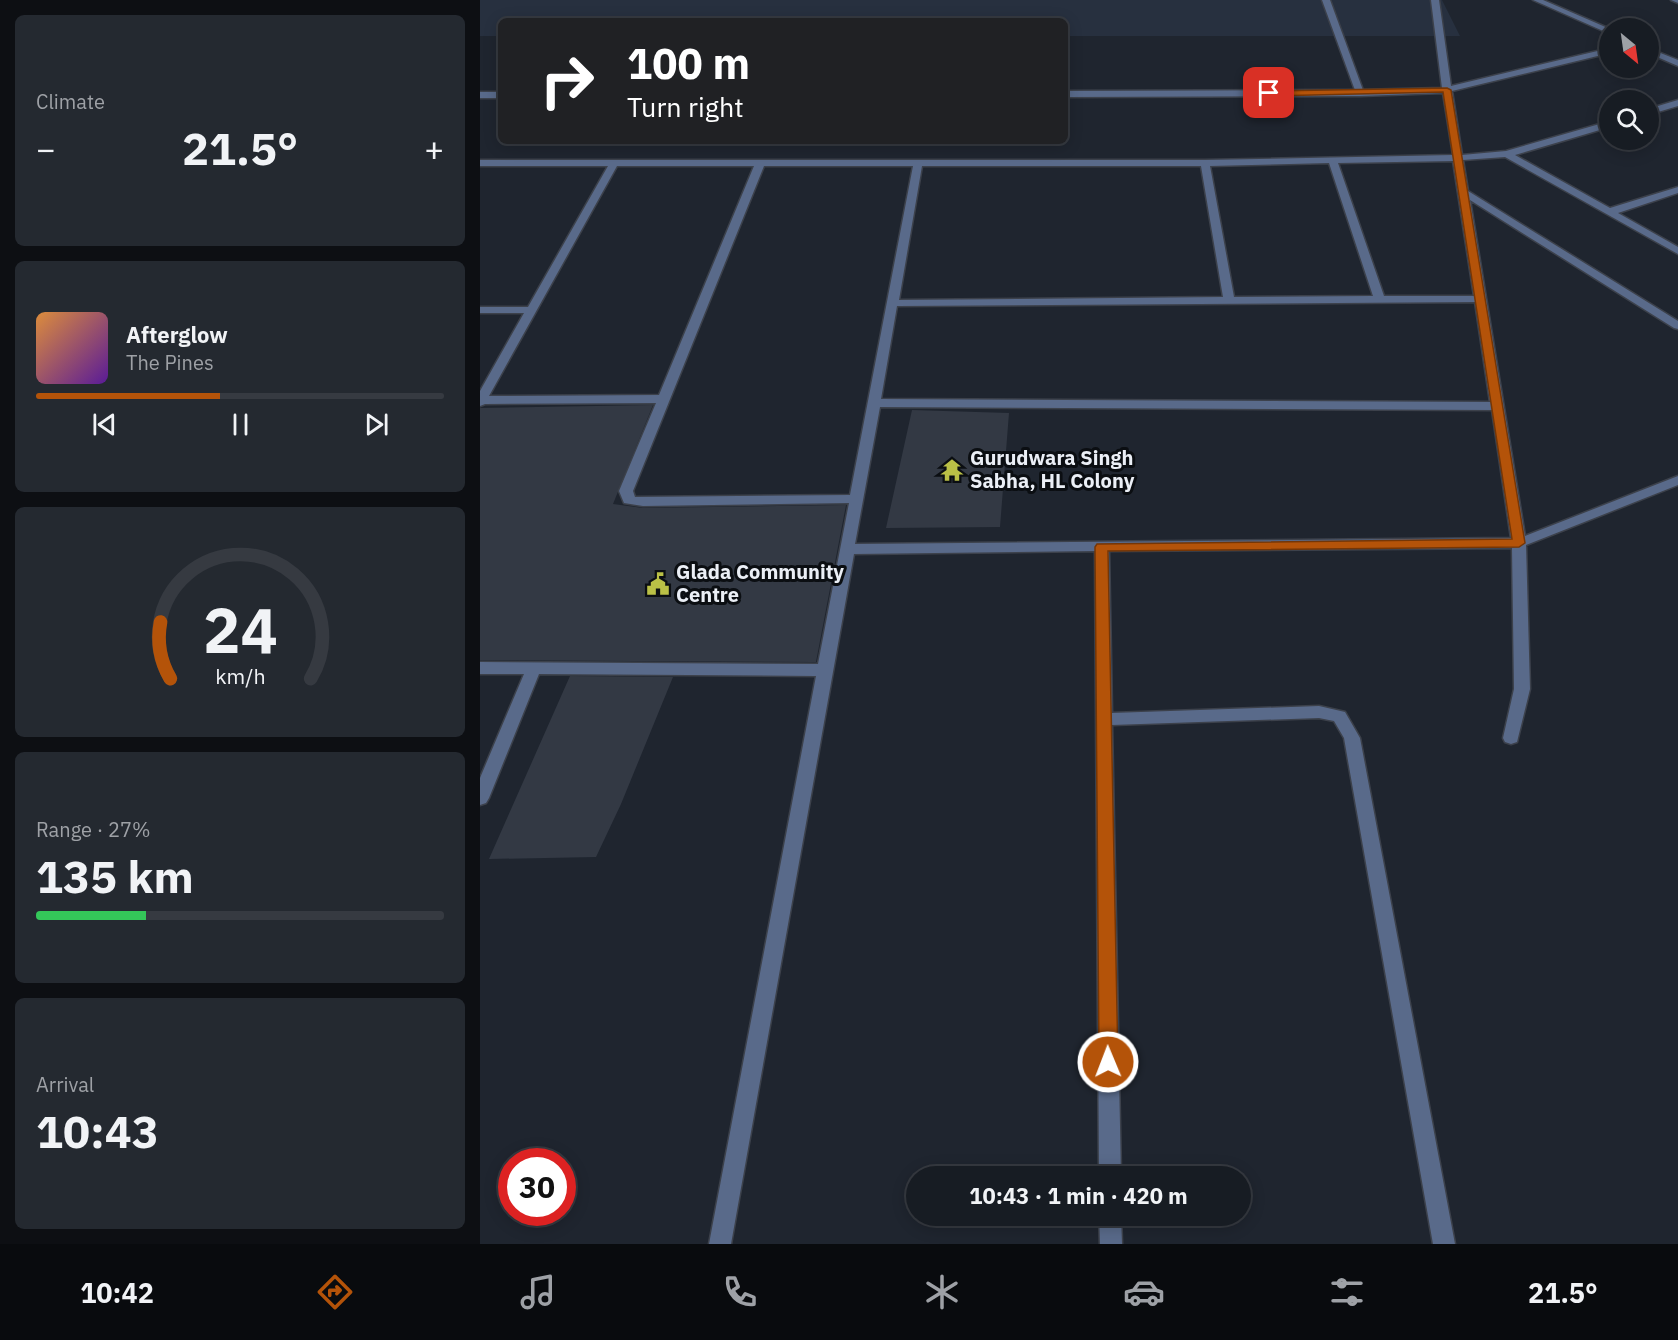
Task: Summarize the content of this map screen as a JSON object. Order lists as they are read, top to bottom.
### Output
{
  "places": {
    "temple": ["Gurudwara Singh Sabha, HL Colony"],
    "public building": ["Glada Community Centre"]
  },
  "north": "bottom right",
  "page": {
    "tile": [
      "Climate",
      ["Range · 27%", "135 km"],
      ["Arrival", "10:43"]
    ],
    "turn": ["100 m", "Turn right"],
    "heat": ["−", "21.5°", "+"],
    "song": ["Afterglow", "The Pines"],
    "limit": "30",
    "trip": "10:43 · 1 min · 420 m",
    "tabs": ["10:42", "21.5°"],
    "gauge": ["24", "km/h"]
  }
}
